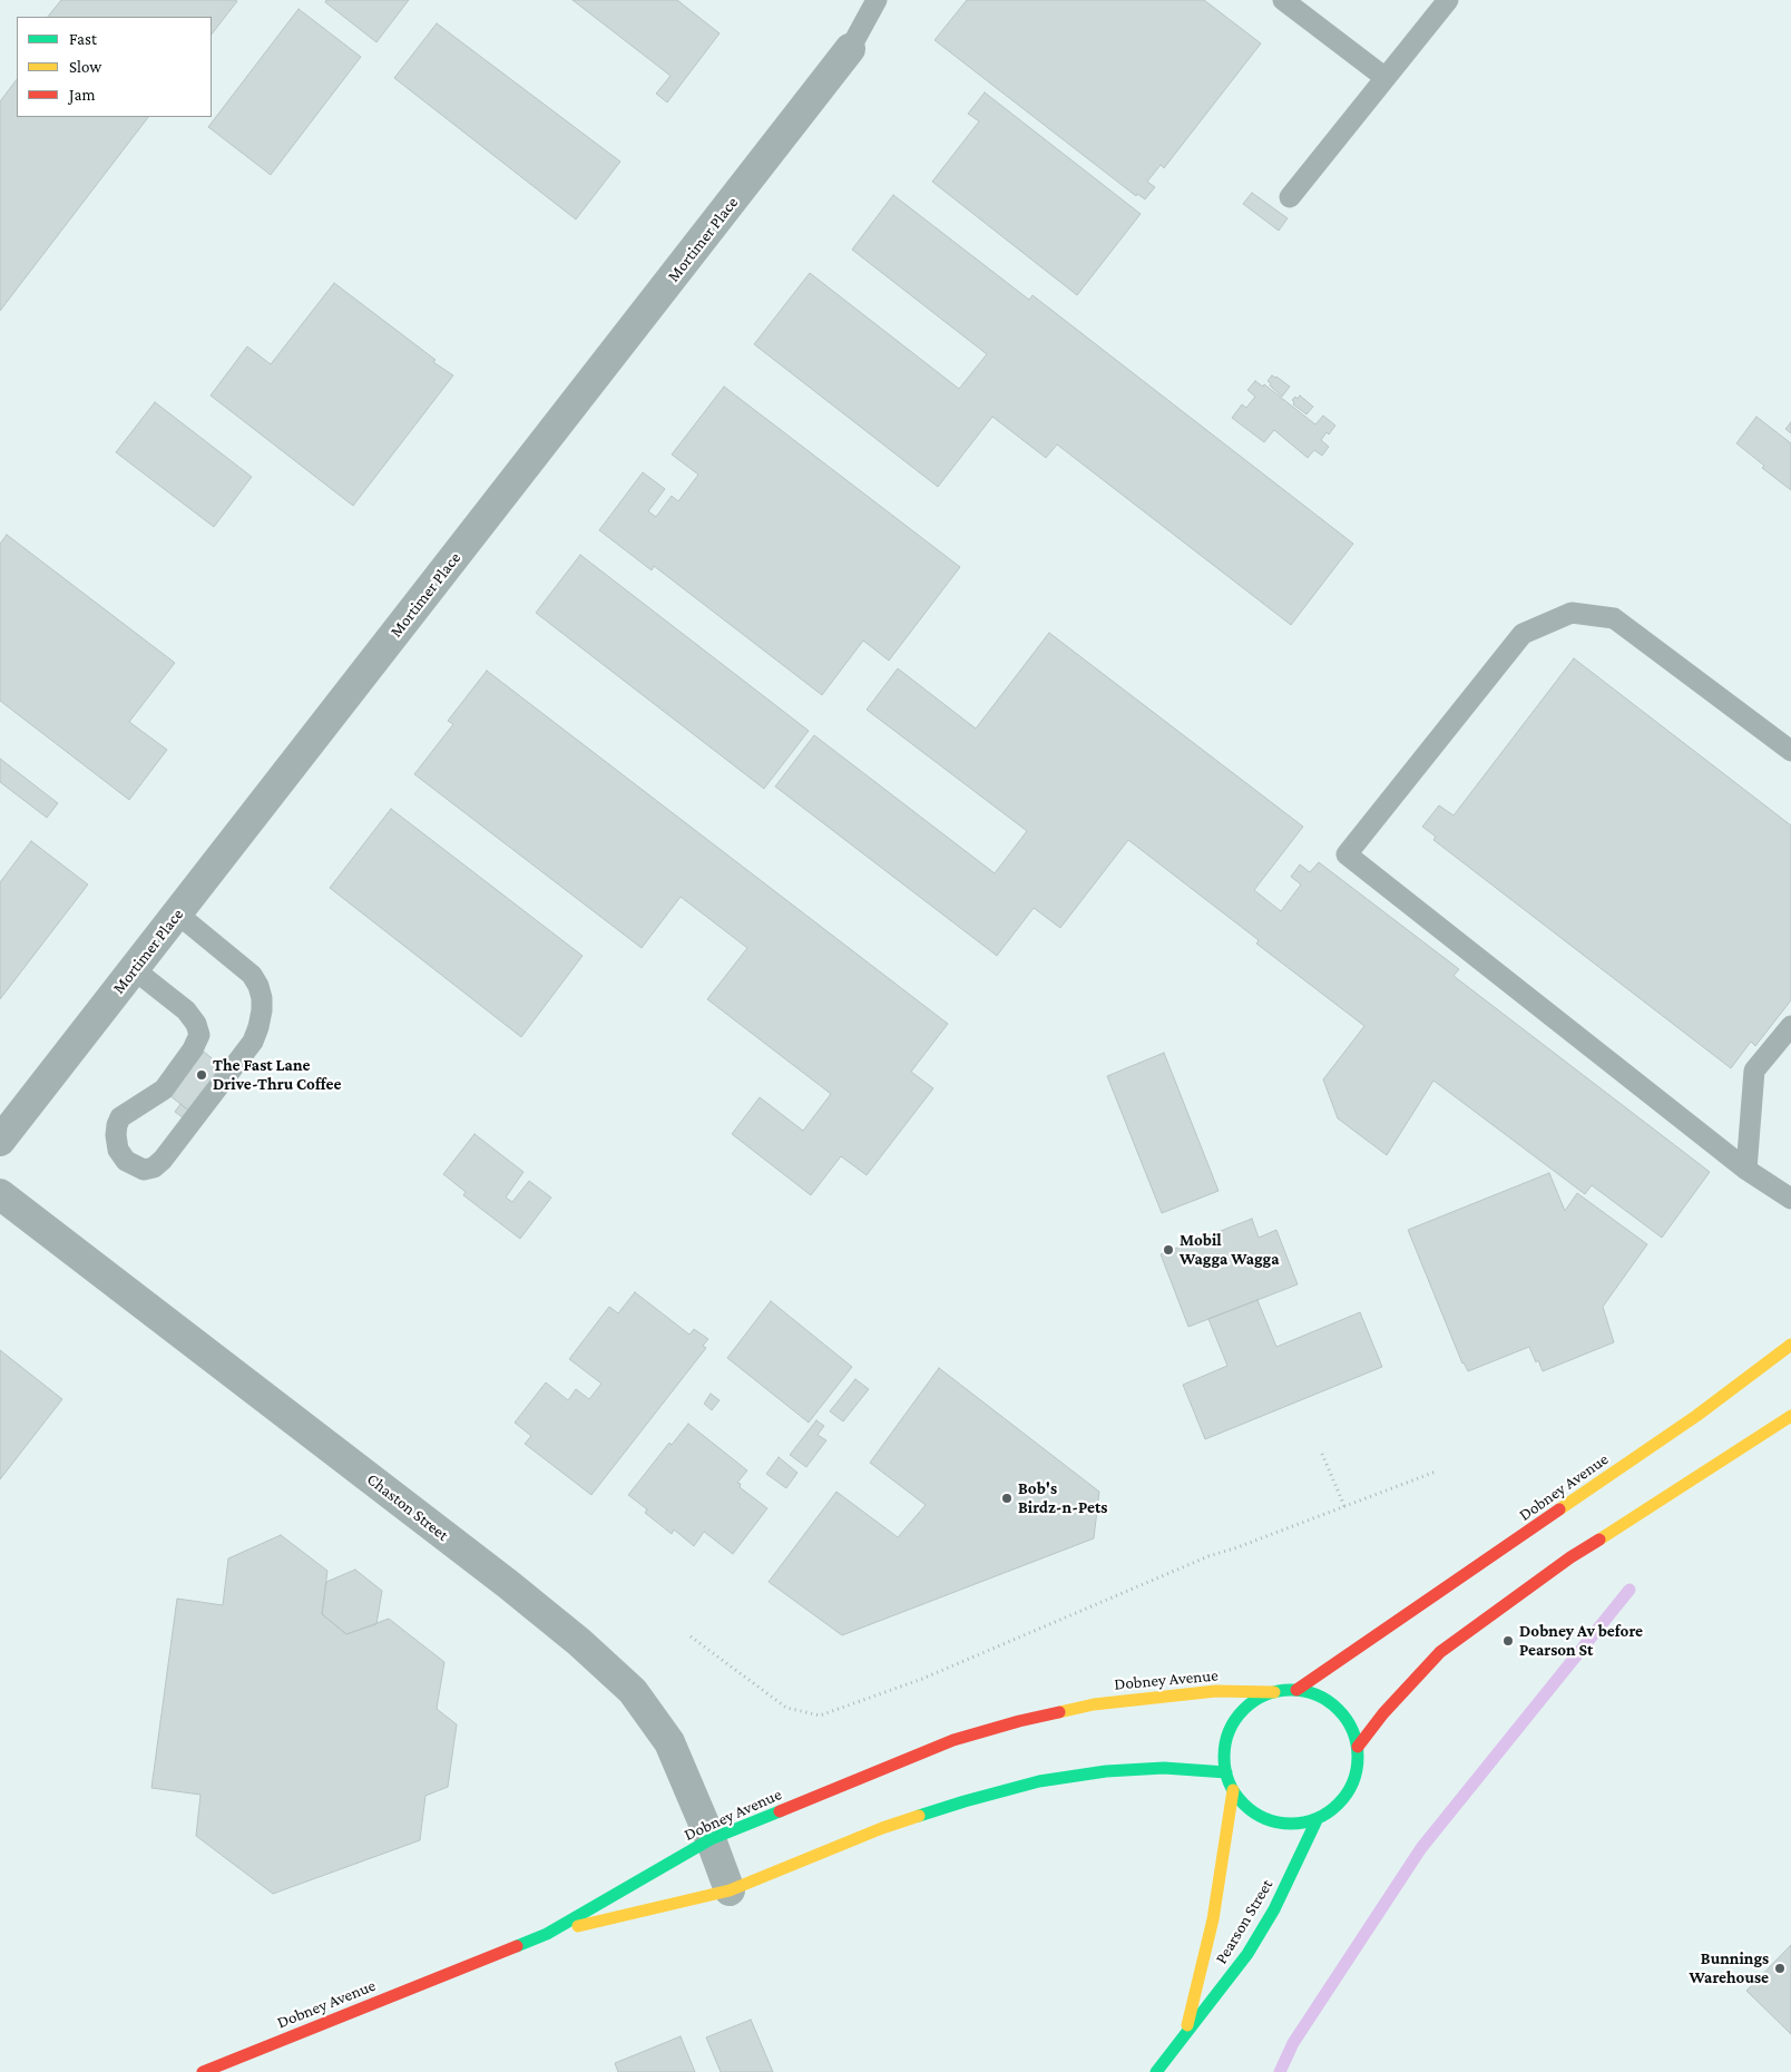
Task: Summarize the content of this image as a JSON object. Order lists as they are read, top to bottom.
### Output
{
  "streets": {
    "main road": ["Dobney Avenue", "Pearson Street"],
    "street": ["Mortimer Place", "Chaston Street"]
  },
  "crossings": [
    ["Dobney Avenue", "Chaston Street"],
    ["Dobney Avenue", "Pearson Street"]
  ],
  "places": [
    "The Fast Lane Drive-Thru Coffee",
    "Mobil Wagga Wagga",
    "Bob's Birdz-n-Pets",
    "Dobney Av before Pearson St",
    "Bunnings Warehouse"
  ],
  "legend": ["Fast", "Slow", "Jam"]
}
